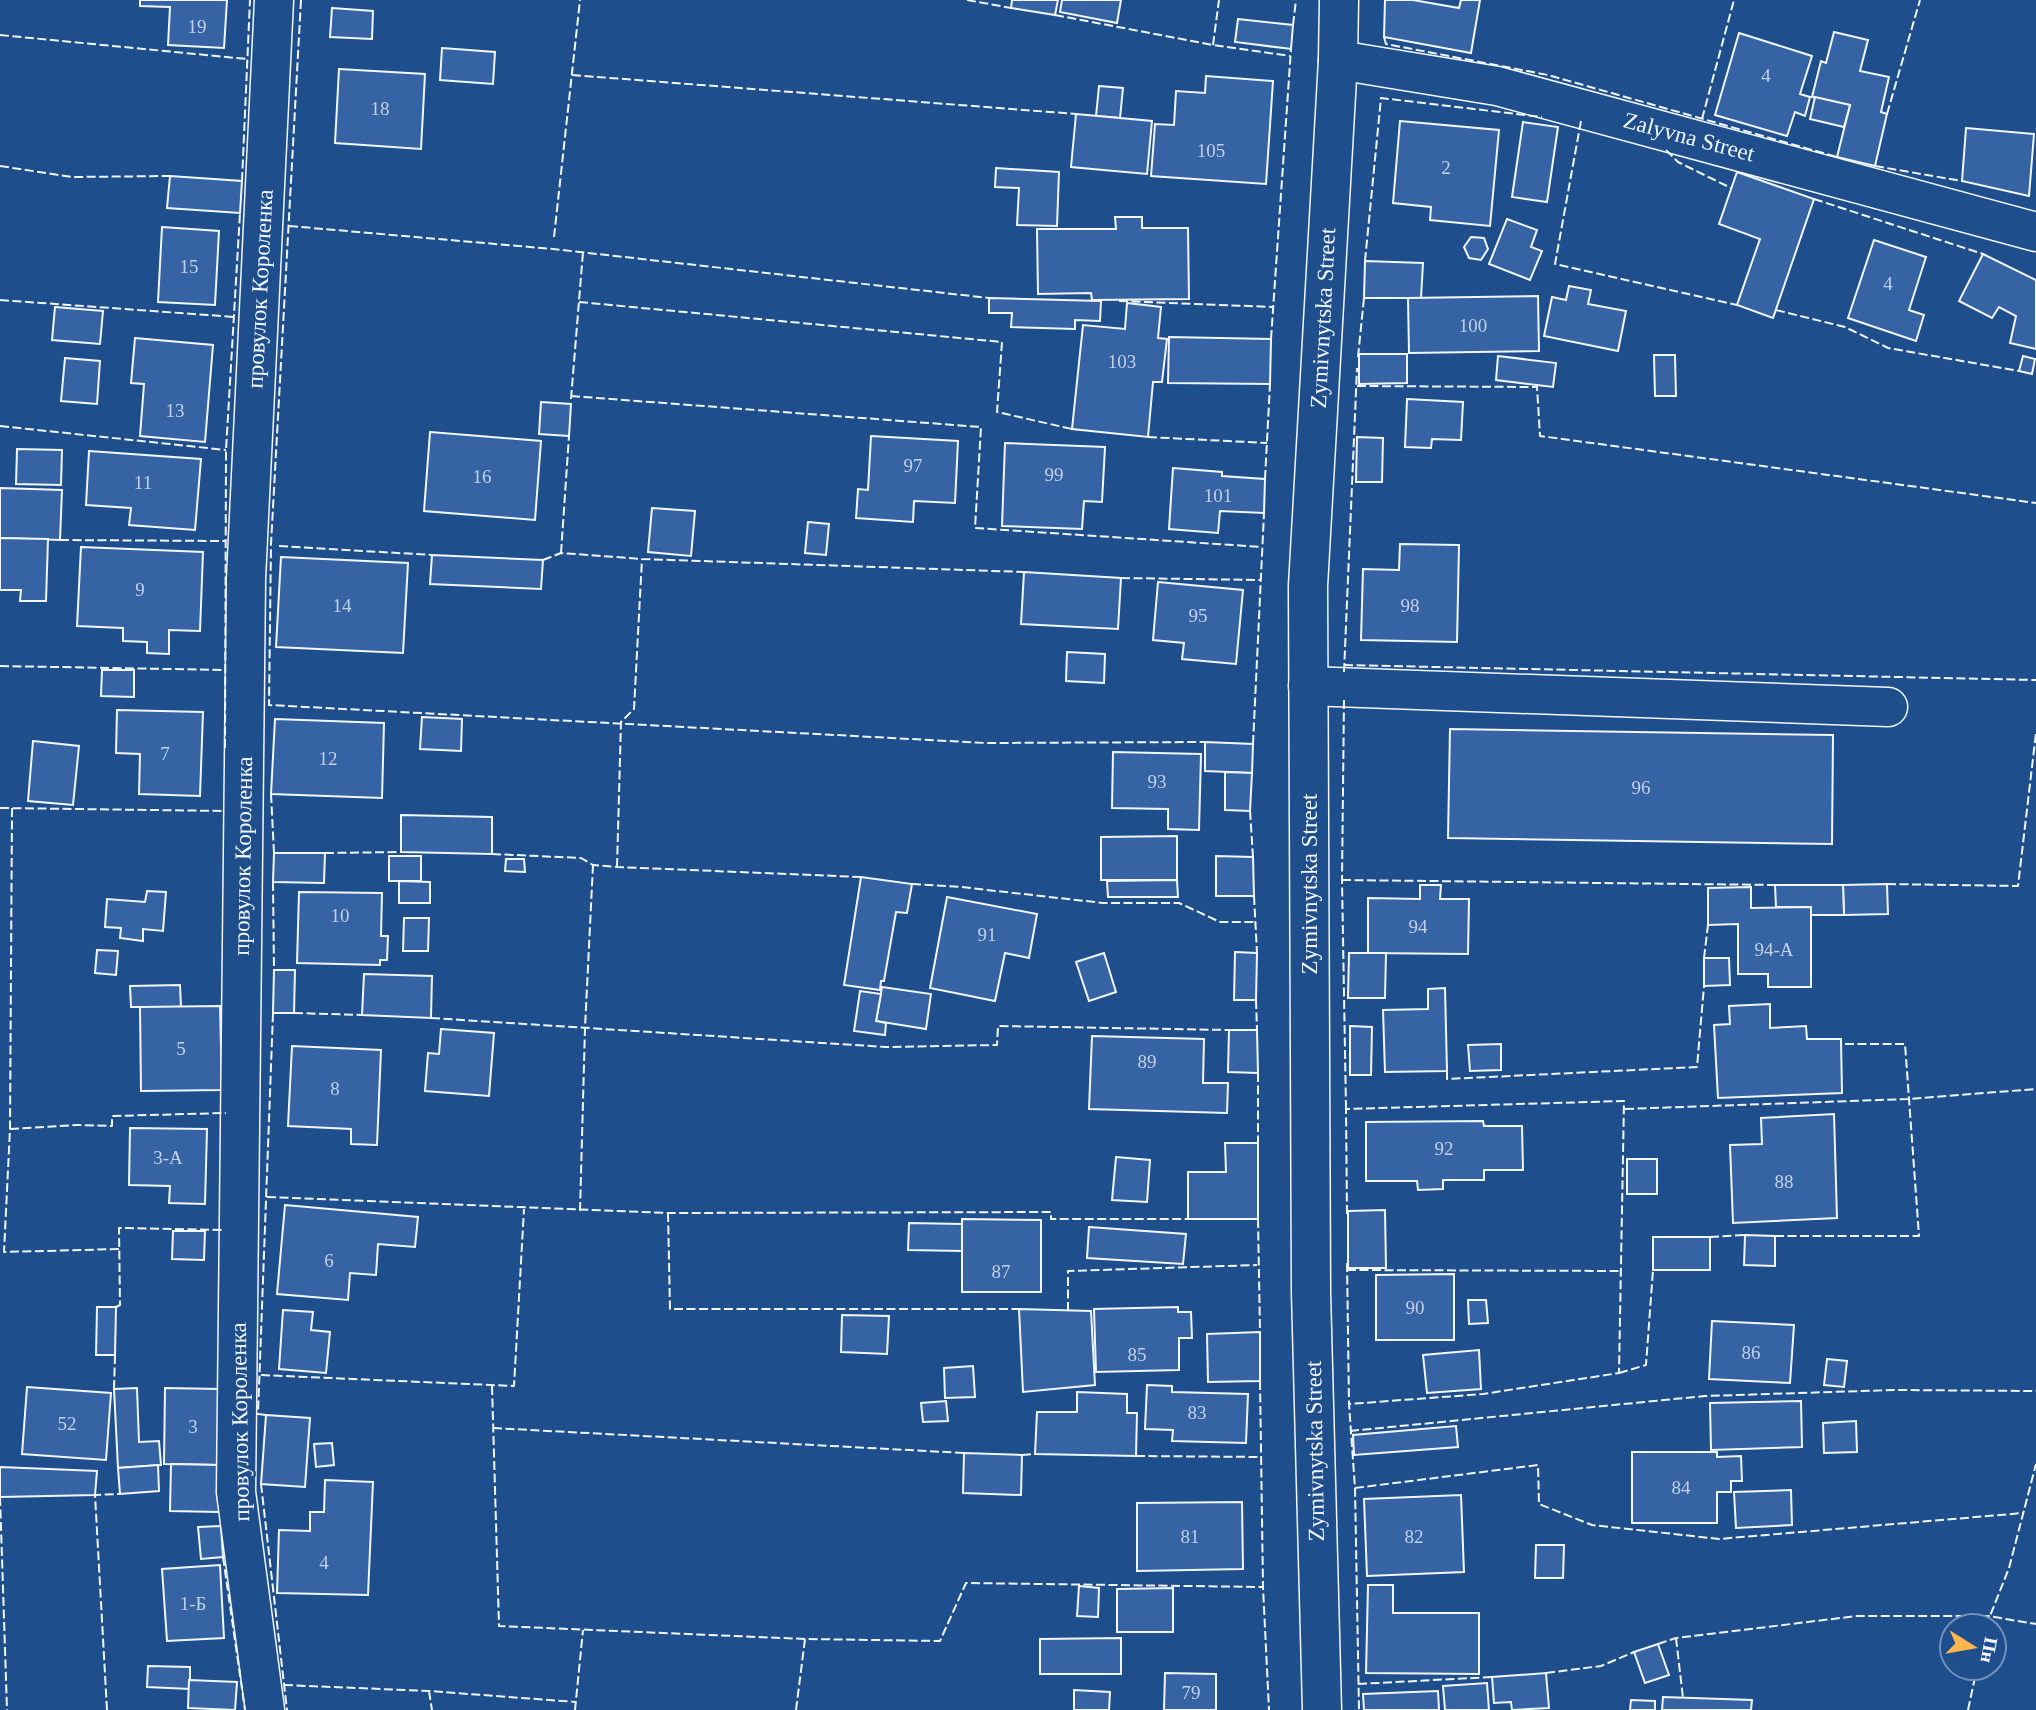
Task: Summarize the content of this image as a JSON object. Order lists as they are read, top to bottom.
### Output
{
  "streets": {
    "street": ["Zalyvna Street", "провулок Короленка", "Zymivnytska Street"]
  },
  "crossings": [
    ["Zalyvna Street", "Zymivnytska Street"]
  ],
  "house_numbers": [
    "19",
    "4",
    "18",
    "105",
    "2",
    "15",
    "4",
    "100",
    "103",
    "13",
    "97",
    "99",
    "16",
    "11",
    "101",
    "9",
    "14",
    "98",
    "95",
    "7",
    "12",
    "93",
    "96",
    "10",
    "94",
    "91",
    "94-А",
    "5",
    "89",
    "8",
    "92",
    "3-А",
    "88",
    "6",
    "87",
    "90",
    "86",
    "85",
    "83",
    "52",
    "3",
    "84",
    "81",
    "82",
    "4",
    "1-Б",
    "79"
  ],
  "north": "right"
}
